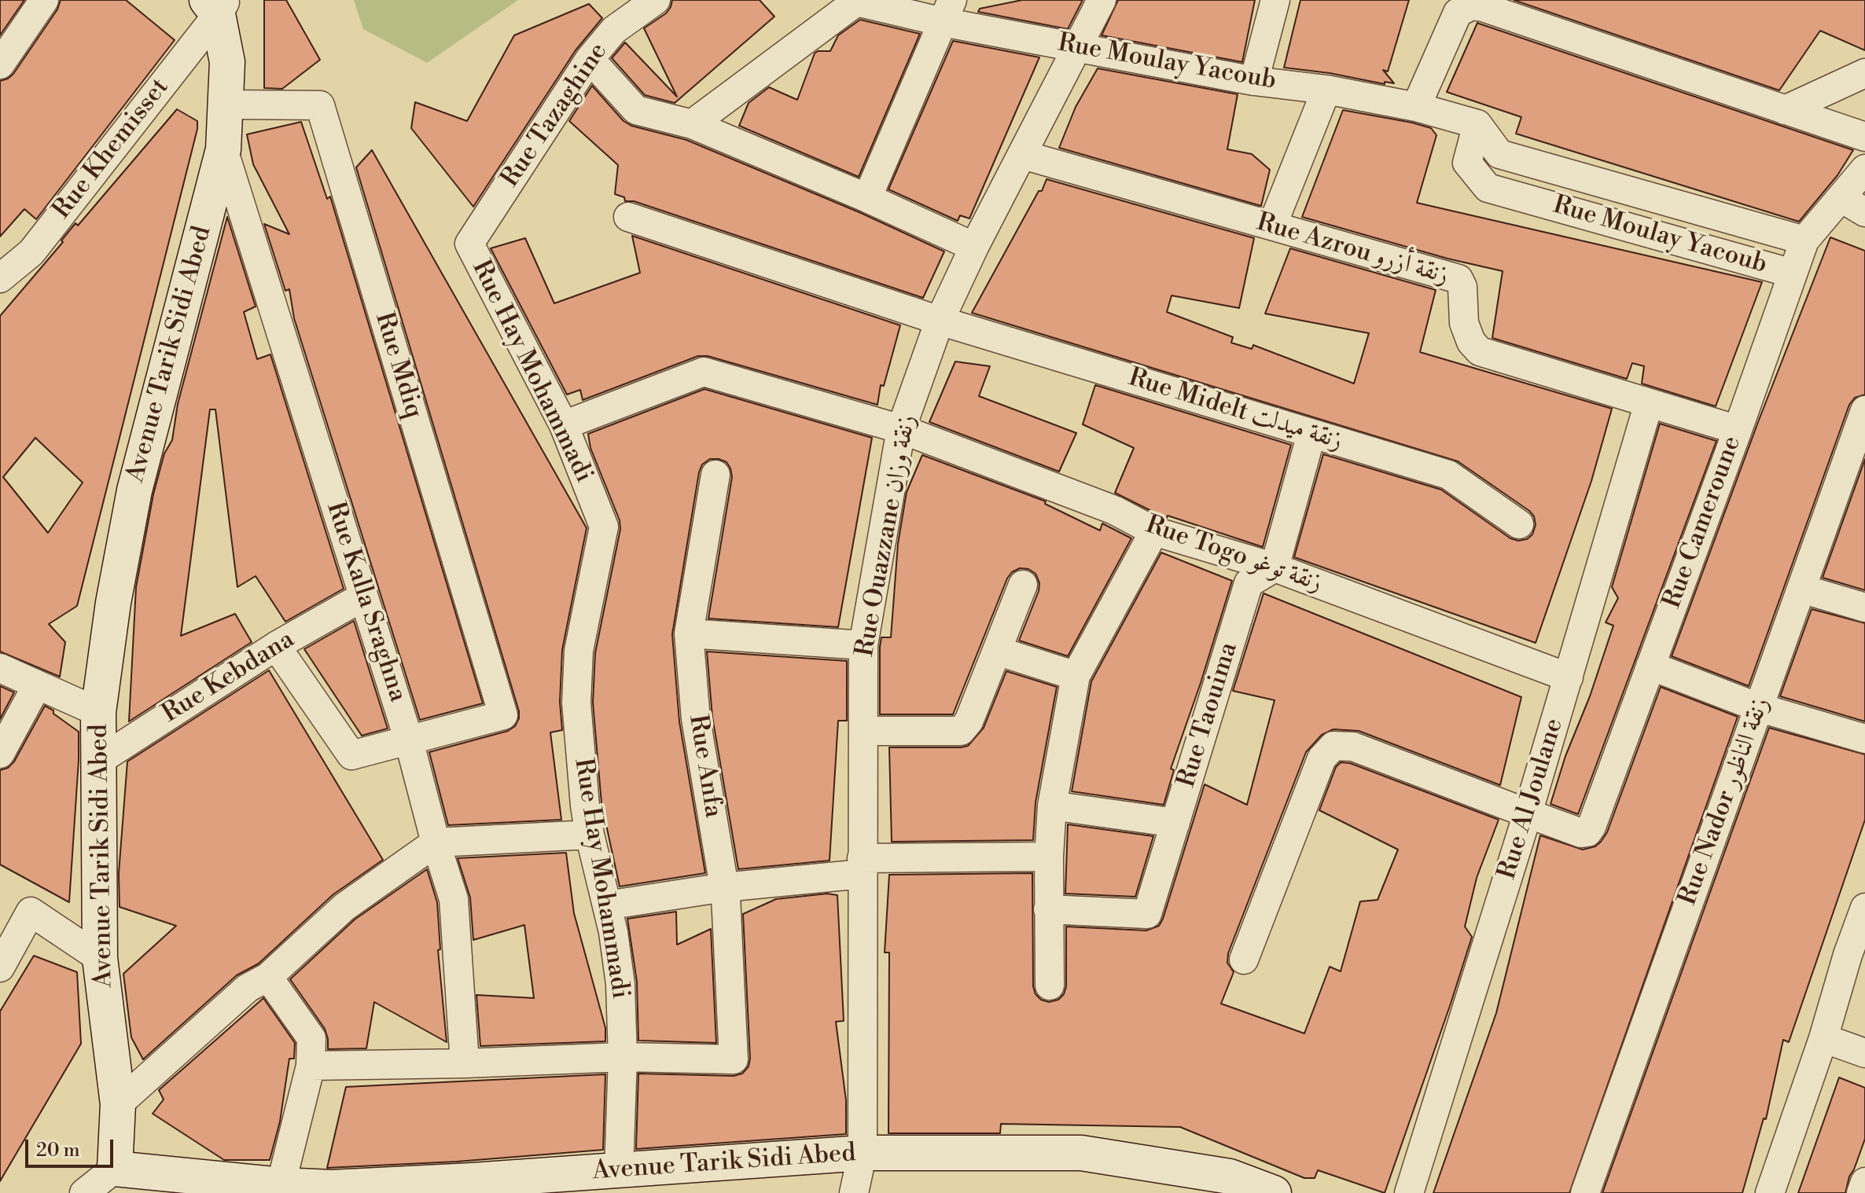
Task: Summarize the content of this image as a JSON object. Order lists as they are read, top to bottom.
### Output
{
  "streets": {
    "street": [
      "Rue Moulay Yacoub",
      "Rue Tazaghine",
      "Rue Khemisset",
      "Rue Azrou زنقة أزرو",
      "Avenue Tarik Sidi Abed",
      "Rue Mdiq",
      "Rue Hay Mohammadi",
      "Rue Midelt زنقة ميدلت",
      "Rue Cameroune",
      "Rue Ouazzane زنقة وزان",
      "Rue Togo زنقة توغو",
      "Rue Kalla Sraghna",
      "Rue Kebdana",
      "Rue Taouima",
      "Rue Anfa",
      "Rue Al Joulane",
      "Rue Nador زنقة الناظور"
    ]
  },
  "crossings": [
    ["Rue Moulay Yacoub", "Rue Cameroune"],
    ["Rue Moulay Yacoub", "Rue Ouazzane زنقة وزان"],
    ["Rue Tazaghine", "Rue Hay Mohammadi"],
    ["Rue Khemisset", "Avenue Tarik Sidi Abed"],
    ["Rue Azrou زنقة أزرو", "Rue Cameroune"],
    ["Rue Azrou زنقة أزرو", "Rue Ouazzane زنقة وزان"],
    ["Rue Azrou زنقة أزرو", "Rue Al Joulane"],
    ["Avenue Tarik Sidi Abed", "Rue Mdiq"],
    ["Avenue Tarik Sidi Abed", "Rue Hay Mohammadi"],
    ["Avenue Tarik Sidi Abed", "Rue Ouazzane زنقة وزان"],
    ["Avenue Tarik Sidi Abed", "Rue Kalla Sraghna"],
    ["Avenue Tarik Sidi Abed", "Rue Kebdana"],
    ["Rue Mdiq", "Rue Kalla Sraghna"],
    ["Rue Hay Mohammadi", "Rue Togo زنقة توغو"],
    ["Rue Hay Mohammadi", "Rue Anfa"],
    ["Rue Midelt زنقة ميدلت", "Rue Ouazzane زنقة وزان"],
    ["Rue Cameroune", "Rue Al Joulane"],
    ["Rue Ouazzane زنقة وزان", "Rue Togo زنقة توغو"],
    ["Rue Togo زنقة توغو", "Rue Taouima"],
    ["Rue Togo زنقة توغو", "Rue Al Joulane"],
    ["Rue Kalla Sraghna", "Rue Kebdana"]
  ],
  "scale_bar": "20 m"
}
